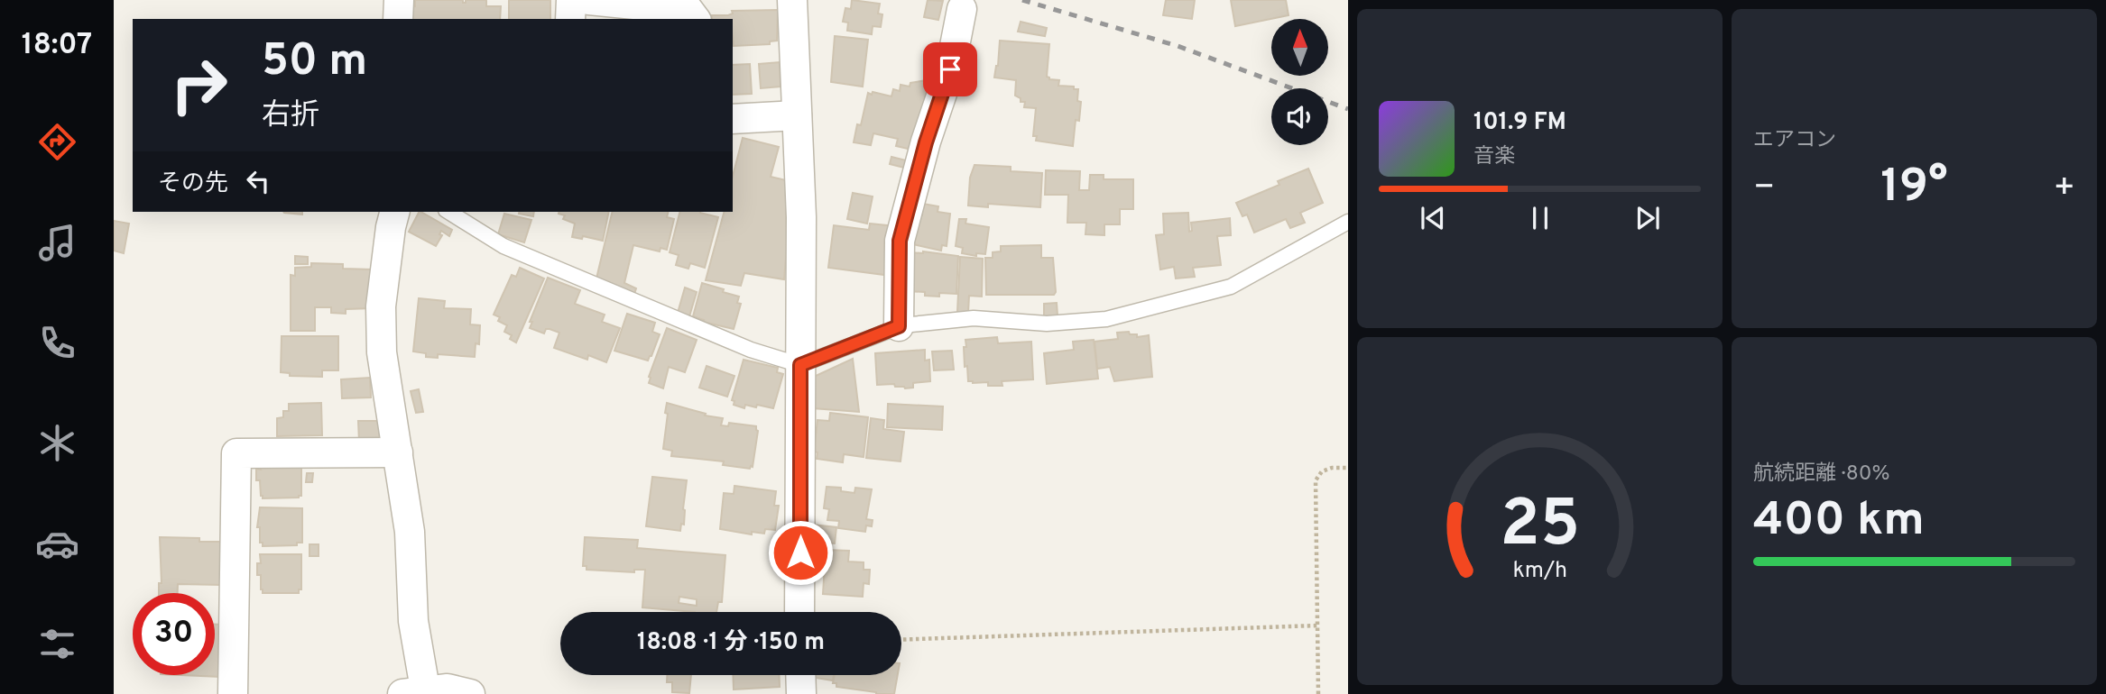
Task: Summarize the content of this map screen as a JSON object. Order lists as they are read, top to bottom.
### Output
{
  "north": "top",
  "page": {
    "tabs": "18:07",
    "tile": [
      "エアコン",
      ["航続距離 · 80%", "400 km"]
    ],
    "turn": ["50 m", "右折"],
    "song": ["101.9 FM", "音楽"],
    "then": "その先",
    "heat": ["−", "19°", "+"],
    "limit": "30",
    "trip": "18:08 · 1 分 · 150 m",
    "gauge": ["25", "km/h"]
  }
}
